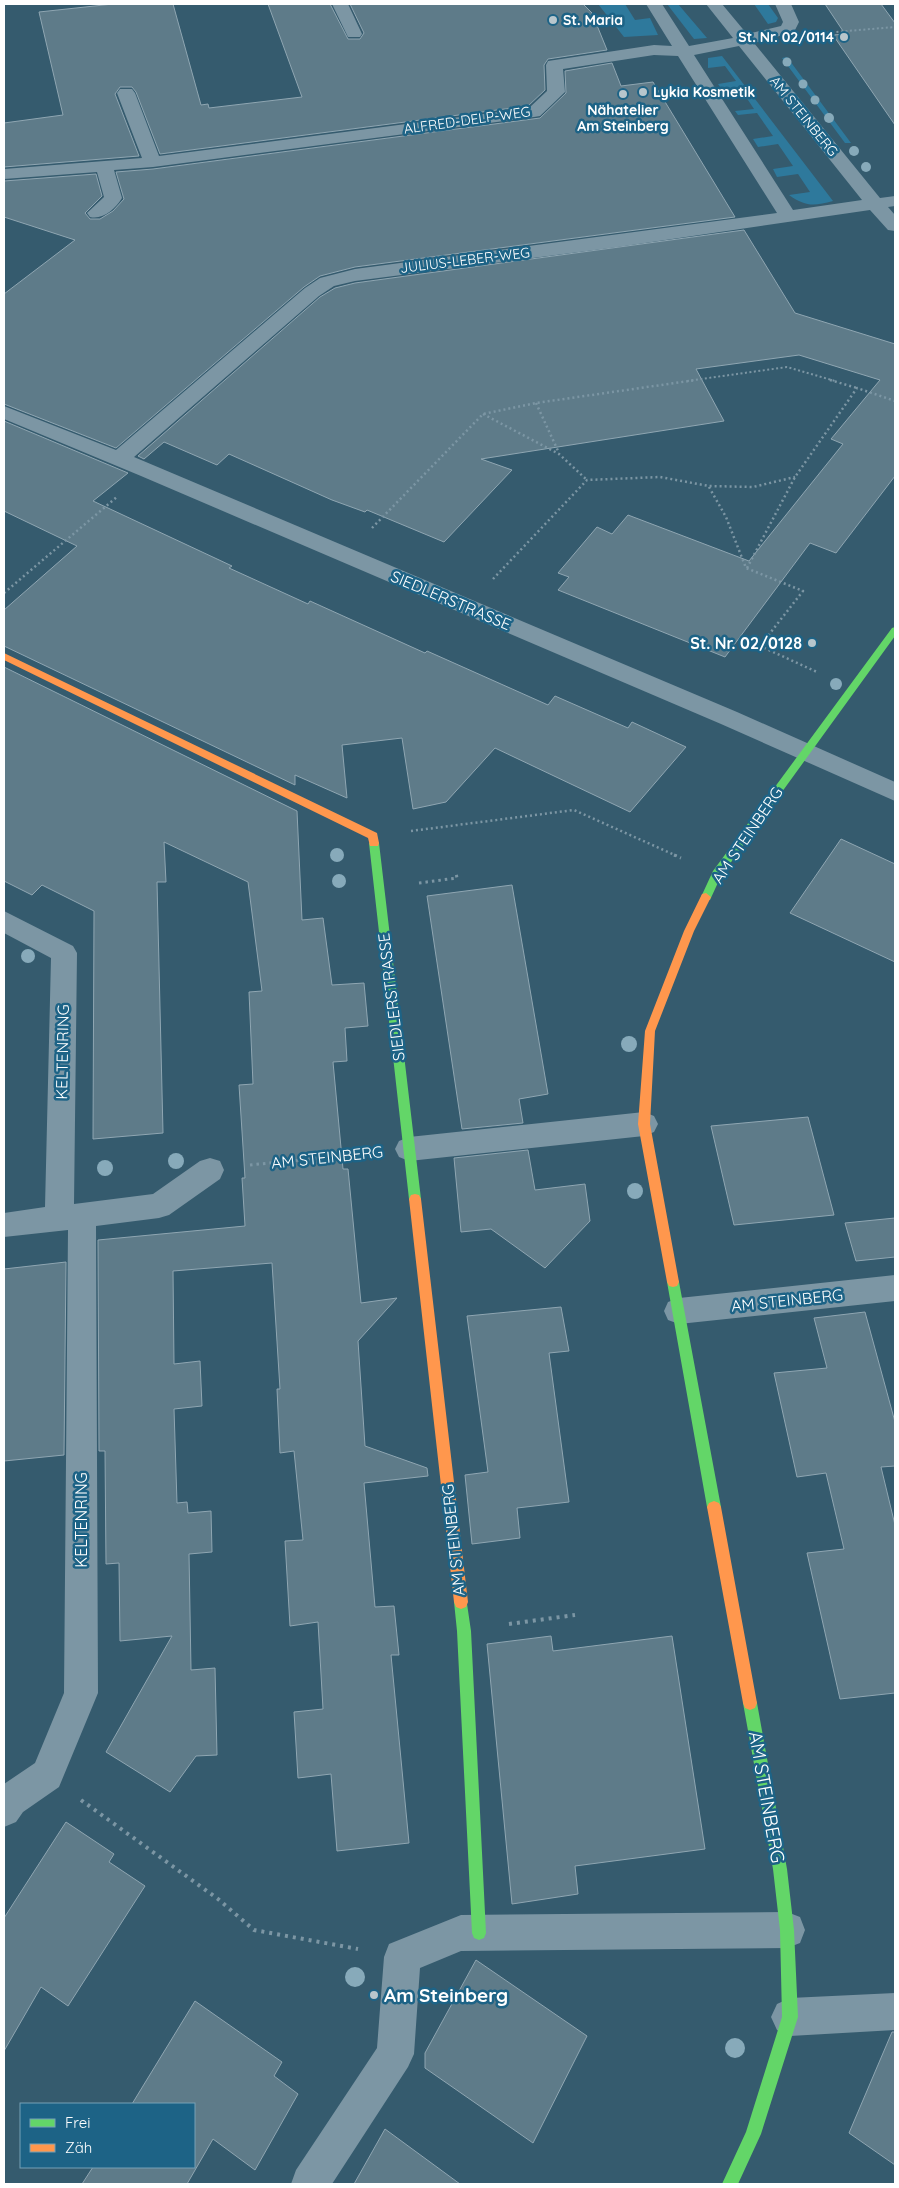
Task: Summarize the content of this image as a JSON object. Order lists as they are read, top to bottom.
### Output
{
  "streets": {
    "street": [
      "AM STEINBERG",
      "ALFRED-DELP-WEG",
      "JULIUS-LEBER-WEG",
      "SIEDLERSTRASSE",
      "KELTENRING"
    ]
  },
  "crossings": [
    ["AM STEINBERG", "ALFRED-DELP-WEG"],
    ["AM STEINBERG", "JULIUS-LEBER-WEG"],
    ["AM STEINBERG", "SIEDLERSTRASSE"],
    ["JULIUS-LEBER-WEG", "SIEDLERSTRASSE"]
  ],
  "places": [
    "St. Maria",
    "St. Nr. 02/0114",
    "Lykia Kosmetik",
    "Nähatelier Am Steinberg",
    "St. Nr. 02/0128",
    "Am Steinberg"
  ],
  "legend": ["Frei", "Zäh"]
}
